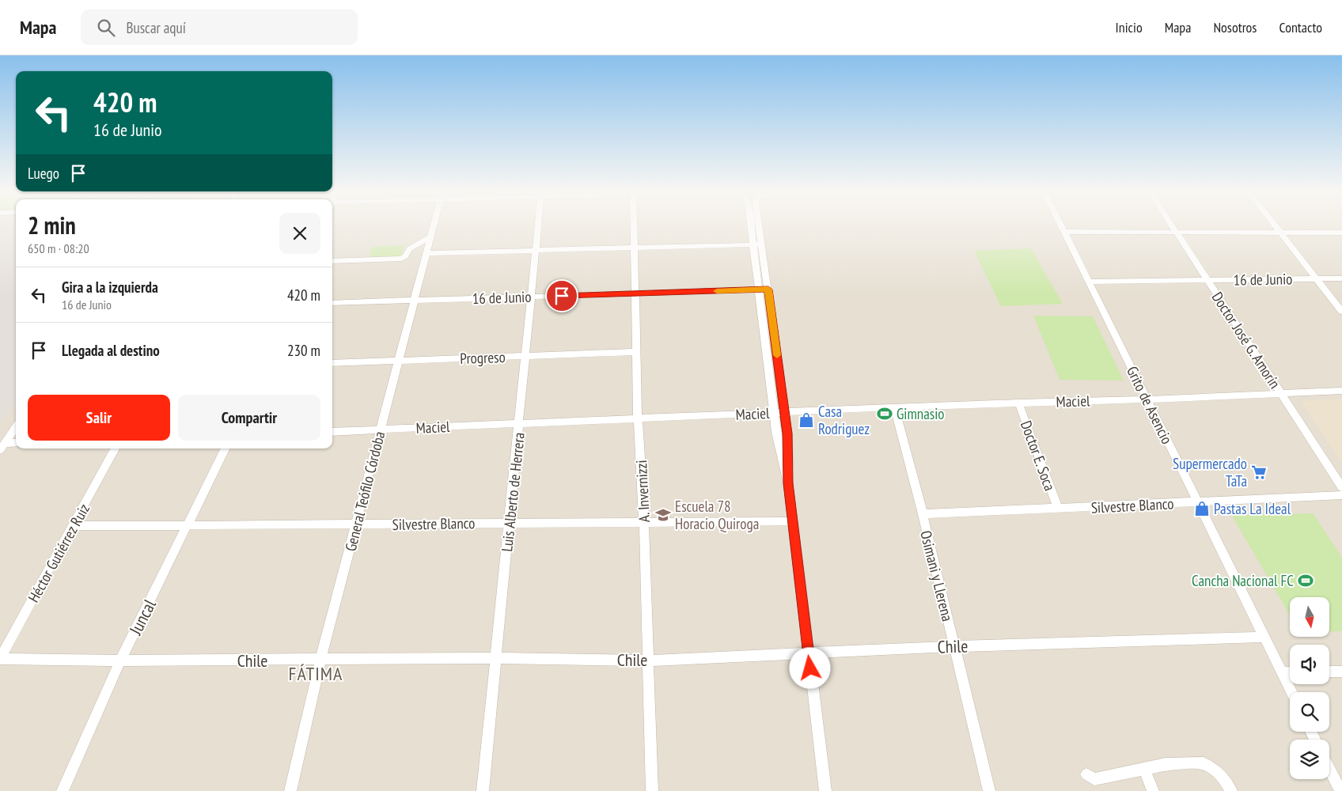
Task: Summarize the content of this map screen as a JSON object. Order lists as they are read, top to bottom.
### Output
{
  "streets": {
    "street": [
      "16 de Junio",
      "Doctor José G. Amorín",
      "Progreso",
      "Maciel",
      "Grito de Asencio",
      "Doctor E. Soca",
      "General Teófilo Córdoba",
      "A. Invernizzi",
      "Luis Alberto de Herrera",
      "Silvestre Blanco",
      "Héctor Gutiérrez Ruiz",
      "Osimani y Llerena",
      "Juncal",
      "Chile"
    ]
  },
  "crossings": [
    ["16 de Junio", "Doctor José G. Amorín"],
    ["16 de Junio", "Grito de Asencio"],
    ["16 de Junio", "General Teófilo Córdoba"],
    ["16 de Junio", "A. Invernizzi"],
    ["16 de Junio", "Luis Alberto de Herrera"],
    ["Doctor José G. Amorín", "Maciel"],
    ["Progreso", "General Teófilo Córdoba"],
    ["Progreso", "A. Invernizzi"],
    ["Progreso", "Luis Alberto de Herrera"],
    ["Maciel", "Grito de Asencio"],
    ["Maciel", "Doctor E. Soca"],
    ["Maciel", "General Teófilo Córdoba"],
    ["Maciel", "A. Invernizzi"],
    ["Maciel", "Luis Alberto de Herrera"],
    ["Maciel", "Osimani y Llerena"],
    ["Grito de Asencio", "Silvestre Blanco"],
    ["Grito de Asencio", "Chile"],
    ["Doctor E. Soca", "Silvestre Blanco"],
    ["General Teófilo Córdoba", "Silvestre Blanco"],
    ["General Teófilo Córdoba", "Chile"],
    ["A. Invernizzi", "Silvestre Blanco"],
    ["A. Invernizzi", "Chile"],
    ["Luis Alberto de Herrera", "Silvestre Blanco"],
    ["Luis Alberto de Herrera", "Chile"],
    ["Silvestre Blanco", "Héctor Gutiérrez Ruiz"],
    ["Silvestre Blanco", "Osimani y Llerena"],
    ["Silvestre Blanco", "Juncal"],
    ["Héctor Gutiérrez Ruiz", "Chile"],
    ["Osimani y Llerena", "Chile"],
    ["Juncal", "Chile"]
  ],
  "districts": ["FÁTIMA"],
  "places": {
    "sports": ["Gimnasio", "Cancha Nacional FC"],
    "shop": ["Casa Rodriguez", "Pastas La Ideal"],
    "supermarket": ["Supermercado TaTa"],
    "school or university": ["Escuela 78 Horacio Quiroga"]
  },
  "north": "bottom",
  "page": {
    "header": "Mapa",
    "search": "Buscar aquí",
    "nav": [
      "Inicio",
      "Mapa",
      "Nosotros",
      "Contacto"
    ],
    "turn": ["420 m", "16 de Junio"],
    "then": "Luego",
    "heading": ["2 min", "650 m · 08:20"],
    "list": [
      {
        "name": "Gira a la izquierda",
        "note": "16 de Junio",
        "value": "420 m"
      },
      {
        "name": "Llegada al destino",
        "value": "230 m"
      }
    ],
    "buttons": ["Salir", "Compartir"]
  }
}
